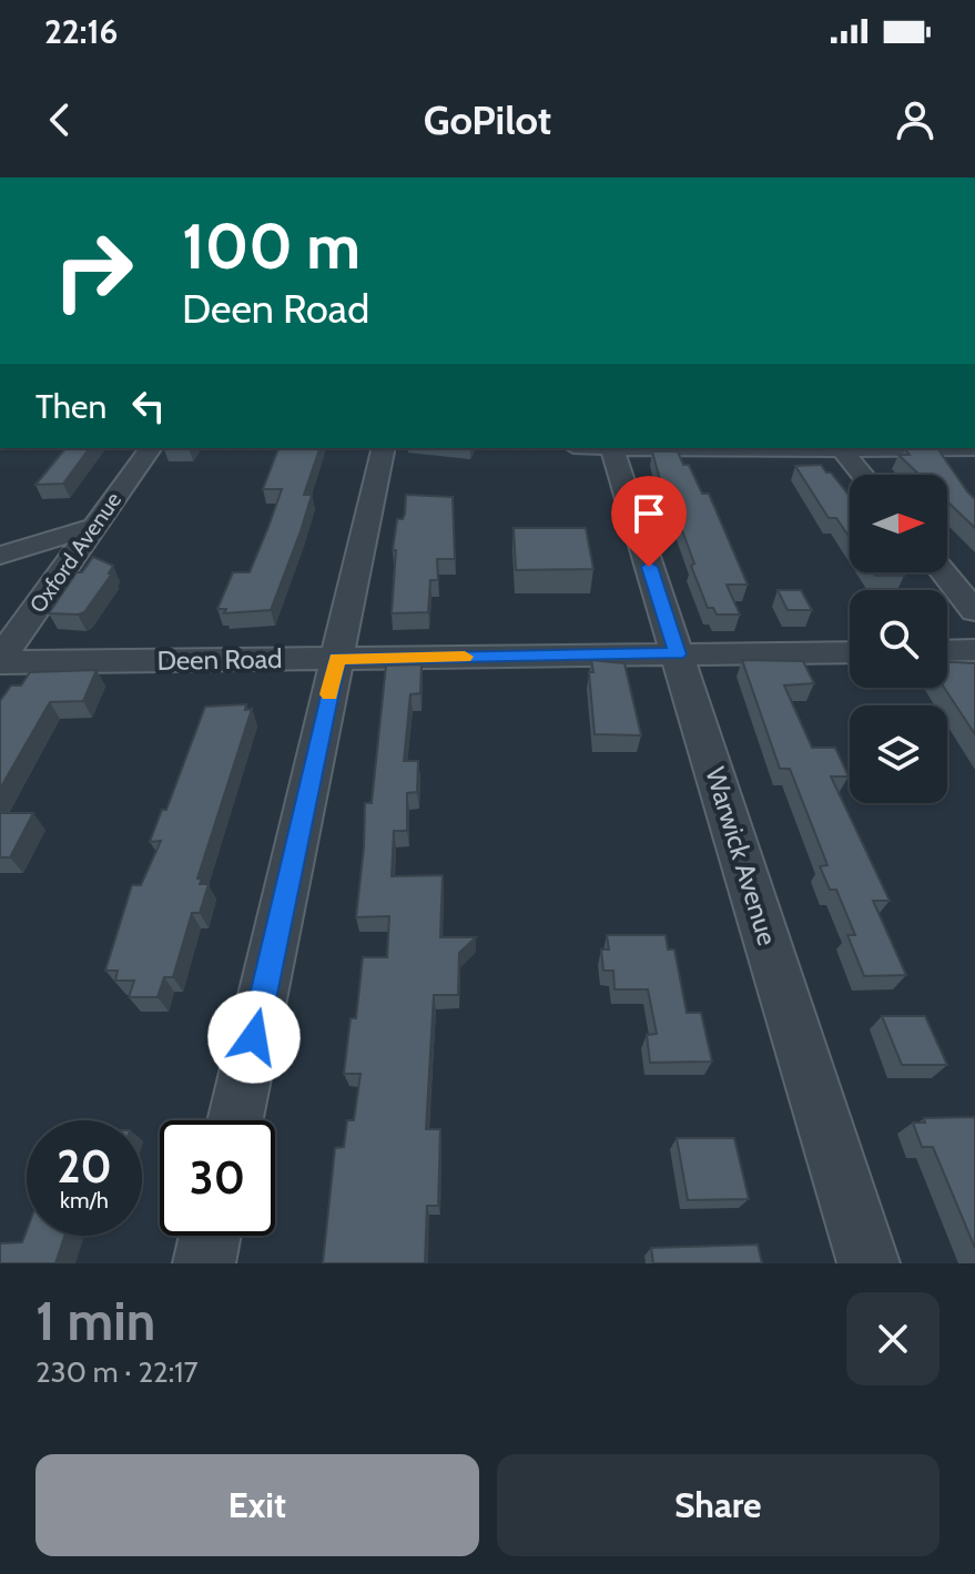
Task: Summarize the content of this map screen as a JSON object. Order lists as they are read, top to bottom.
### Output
{
  "streets": {
    "street": ["Oxford Avenue", "Deen Road", "Warwick Avenue"]
  },
  "crossings": [
    ["Oxford Avenue", "Deen Road"],
    ["Deen Road", "Warwick Avenue"]
  ],
  "north": "right",
  "page": {
    "status": "22:16",
    "header": "GoPilot",
    "turn": ["100 m", "Deen Road"],
    "then": "Then",
    "speed": "20 km/h",
    "limit": "30",
    "heading": ["1 min", "230 m · 22:17"],
    "buttons": ["Exit", "Share"]
  }
}
